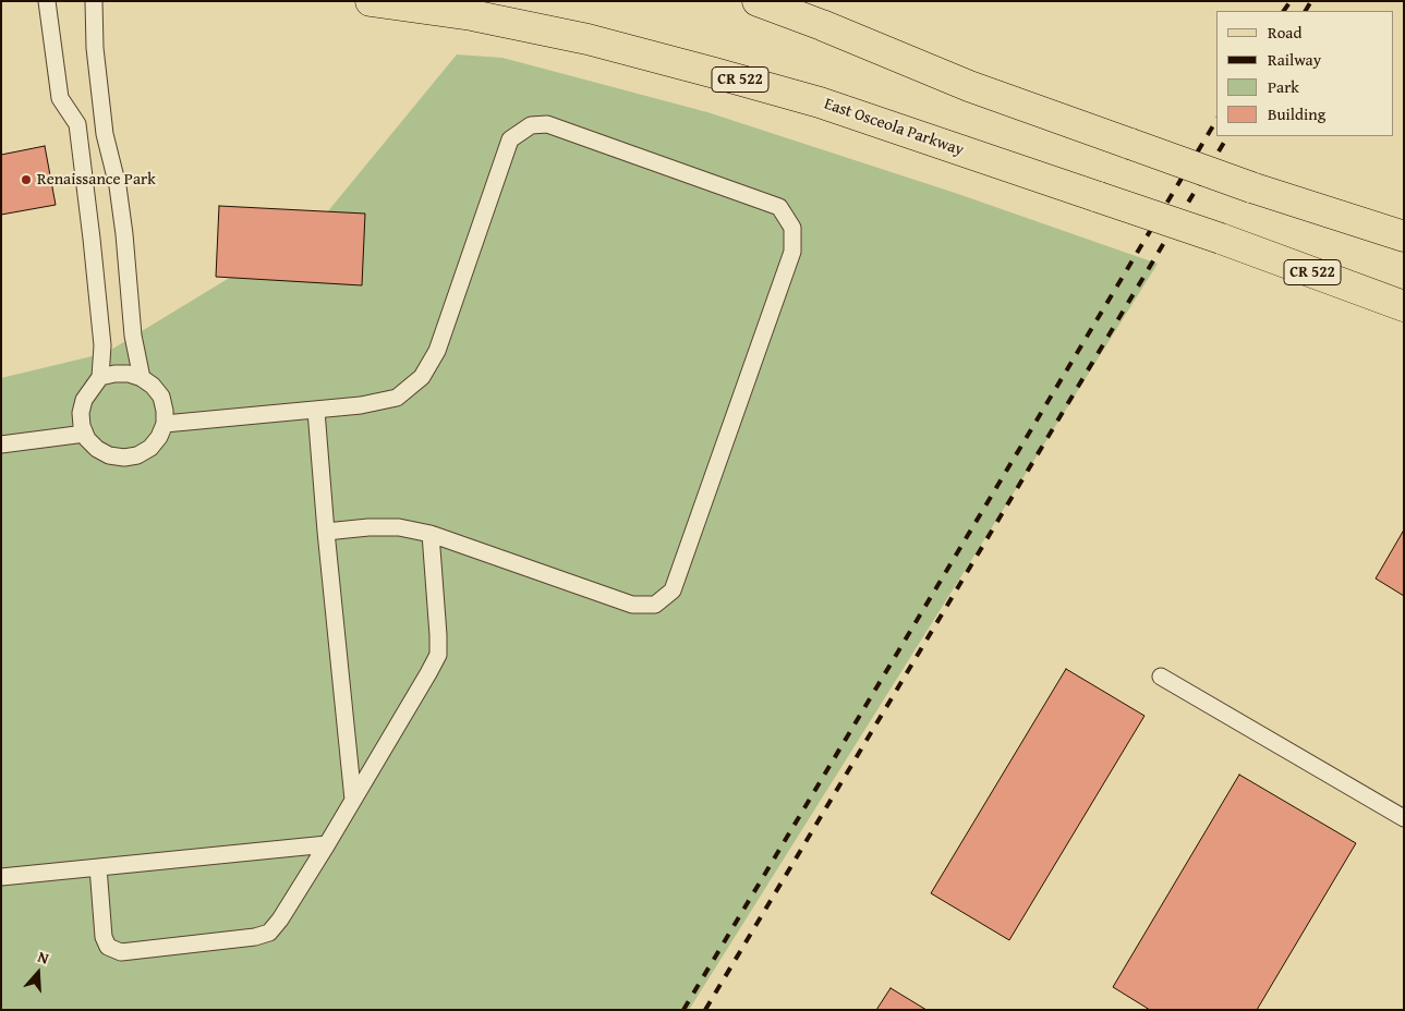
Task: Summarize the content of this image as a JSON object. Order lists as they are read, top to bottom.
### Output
{
  "streets": {
    "main road": ["CR 522", "East Osceola Parkway"]
  },
  "places": ["Renaissance Park"],
  "legend": [
    "Road",
    "Railway",
    "Park",
    "Building"
  ],
  "north": "top"
}
